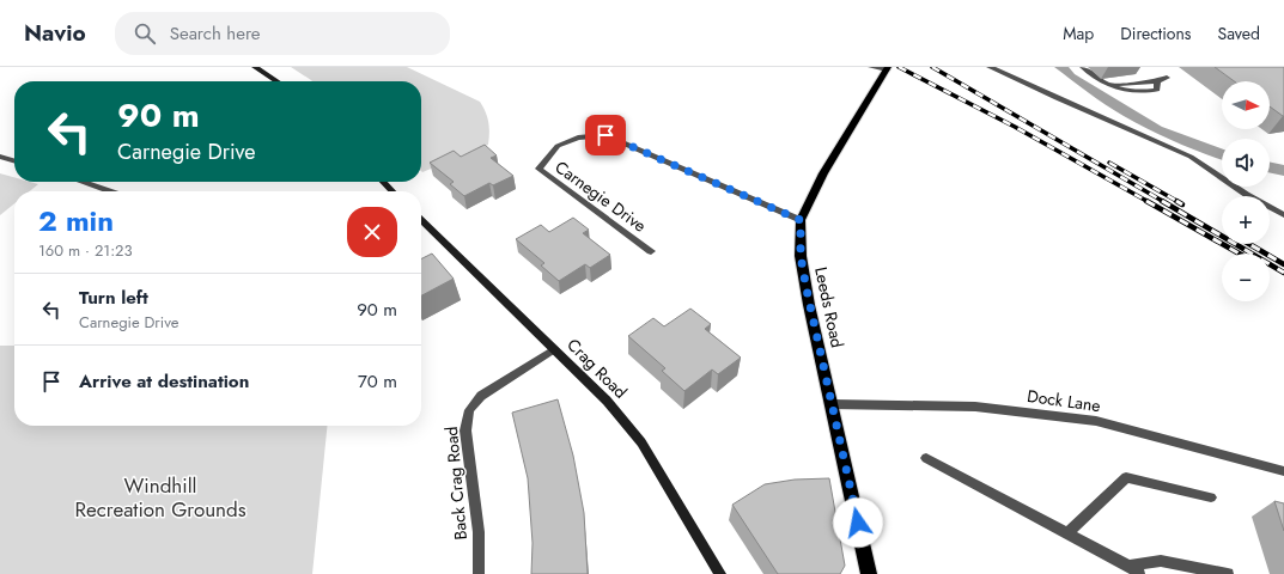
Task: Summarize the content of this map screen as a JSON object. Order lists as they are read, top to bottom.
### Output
{
  "streets": {
    "main road": ["Leeds Road", "Crag Road"],
    "street": ["Carnegie Drive", "Dock Lane", "Back Crag Road"]
  },
  "crossings": [
    ["Carnegie Drive", "Leeds Road"],
    ["Leeds Road", "Dock Lane"],
    ["Crag Road", "Back Crag Road"]
  ],
  "parks": ["Windhill Recreation Grounds"],
  "north": "right",
  "page": {
    "header": "Navio",
    "search": "Search here",
    "nav": ["Map", "Directions", "Saved"],
    "map_buttons": ["+", "−"],
    "turn": ["90 m", "Carnegie Drive"],
    "heading": ["2 min", "160 m · 21:23"],
    "list": [
      {
        "name": "Turn left",
        "note": "Carnegie Drive",
        "value": "90 m"
      },
      {
        "name": "Arrive at destination",
        "value": "70 m"
      }
    ]
  }
}
